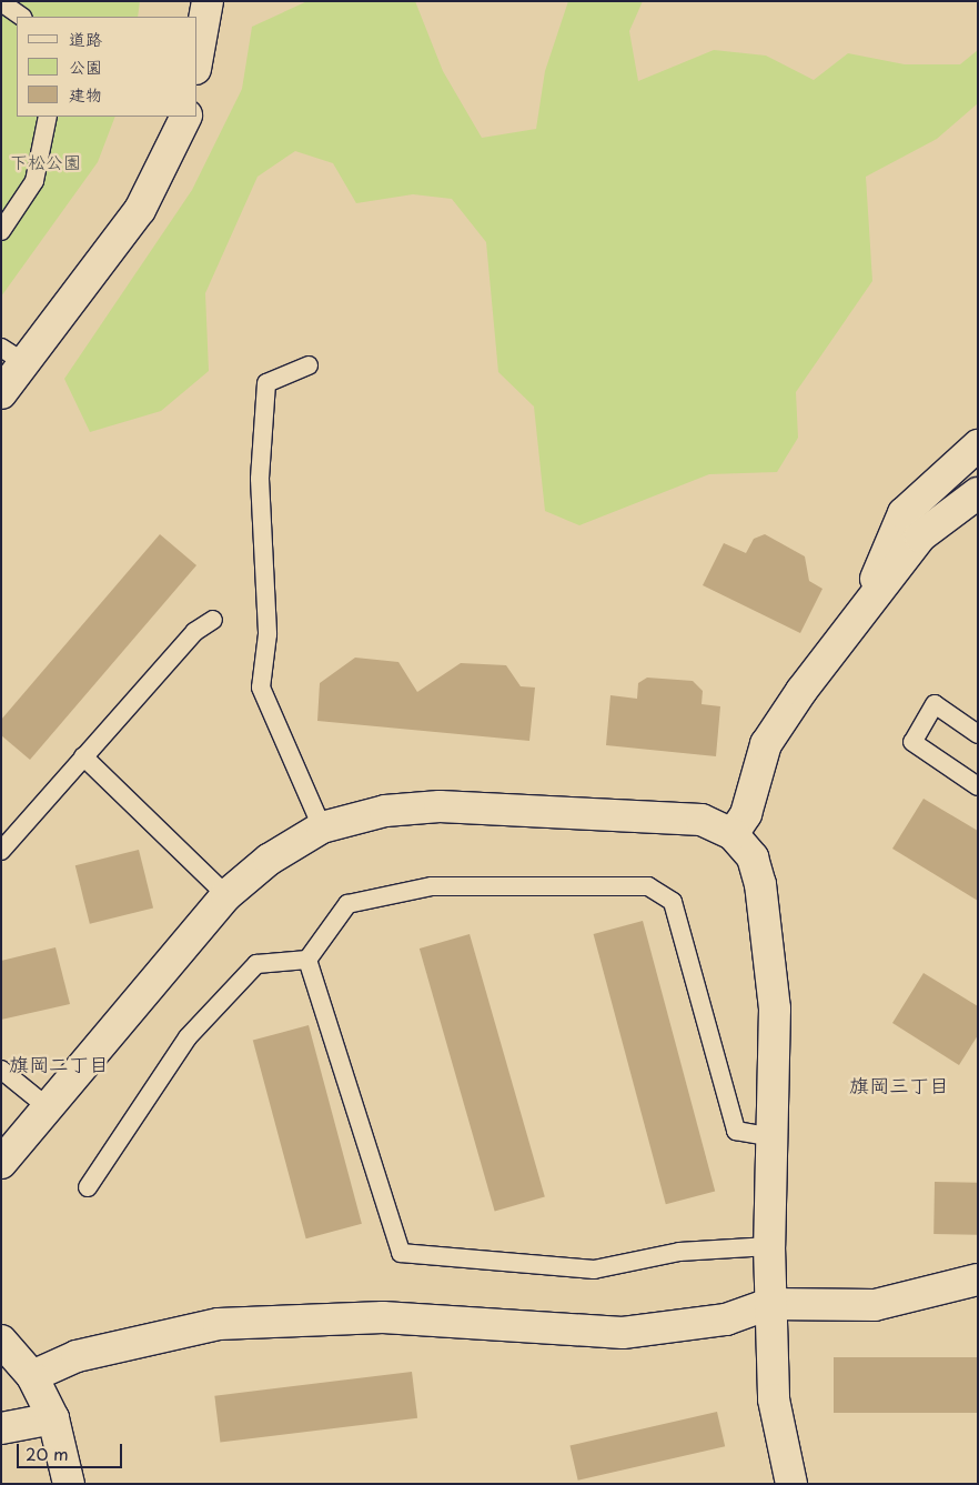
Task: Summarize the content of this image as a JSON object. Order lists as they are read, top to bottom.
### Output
{
  "districts": ["旗岡二丁目", "旗岡三丁目"],
  "parks": ["下松公園"],
  "legend": ["道路", "公園", "建物"],
  "scale_bar": "20 m"
}
